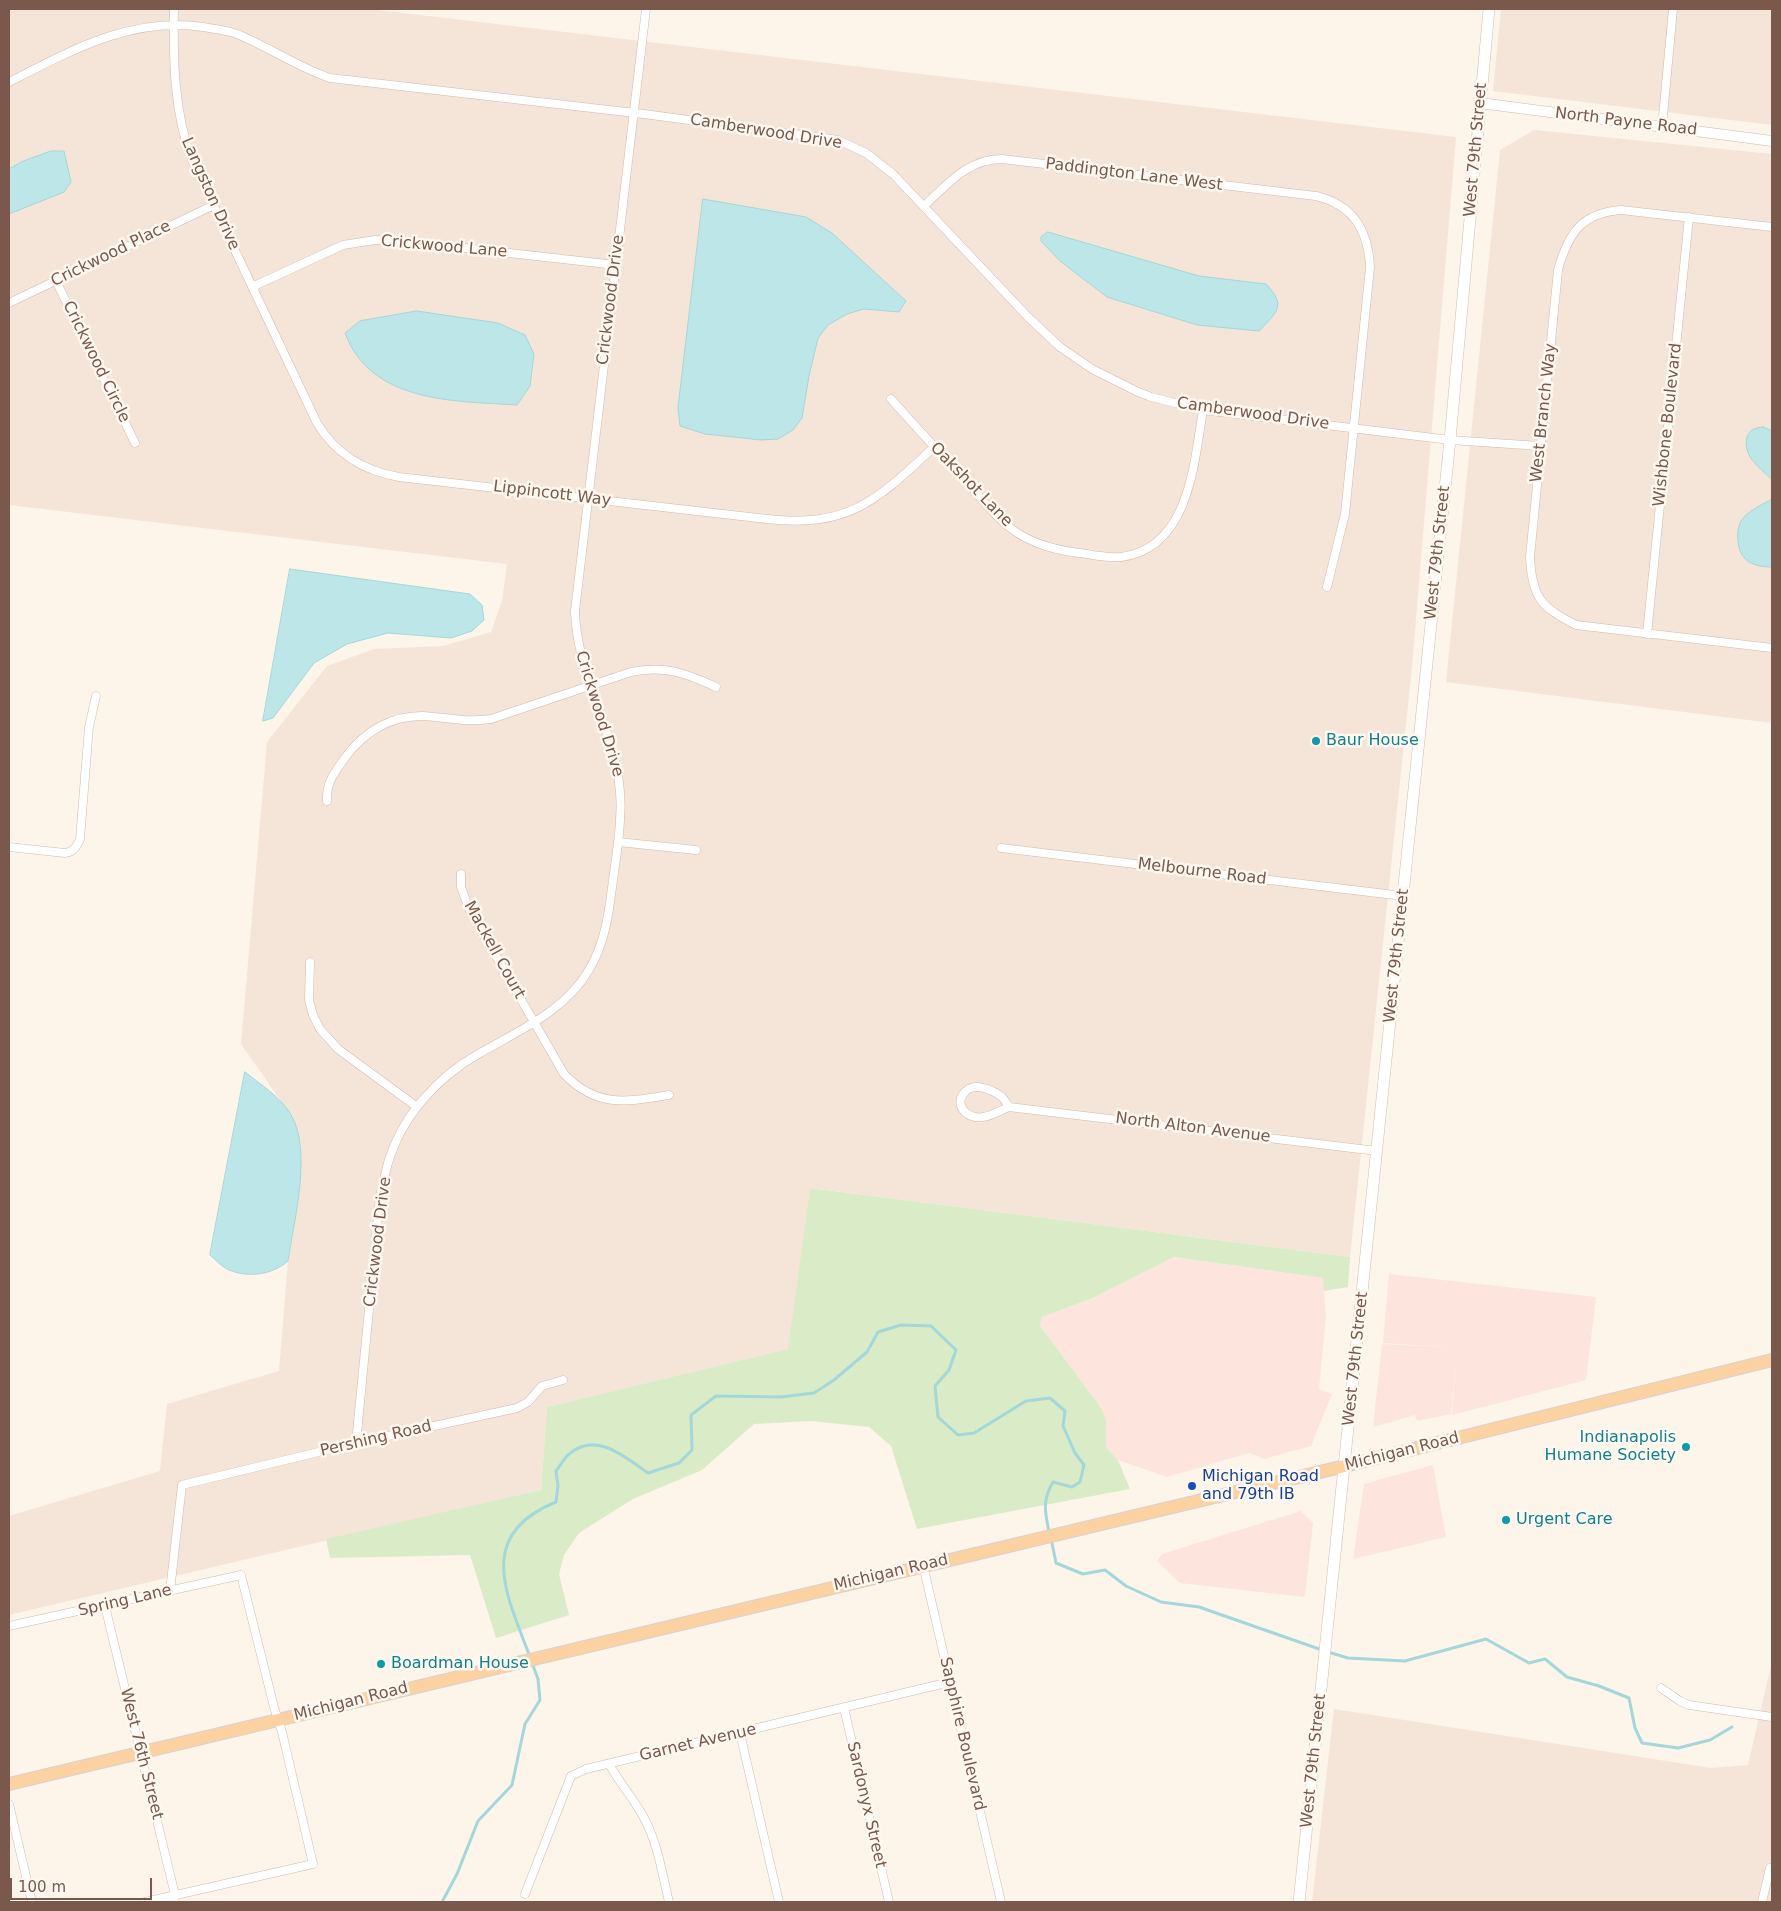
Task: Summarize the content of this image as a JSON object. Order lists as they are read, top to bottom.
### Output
{
  "streets": {
    "main road": ["West 79th Street", "Michigan Road"],
    "street": [
      "North Payne Road",
      "Camberwood Drive",
      "Paddington Lane West",
      "Langston Drive",
      "Crickwood Lane",
      "Crickwood Place",
      "Crickwood Drive",
      "Crickwood Circle",
      "West Branch Way",
      "Wishbone Boulevard",
      "Oakshot Lane",
      "Lippincott Way",
      "Melbourne Road",
      "Mackell Court",
      "North Alton Avenue",
      "Pershing Road",
      "Spring Lane",
      "Sapphire Boulevard",
      "Garnet Avenue",
      "West 76th Street",
      "Sardonyx Street"
    ]
  },
  "crossings": [
    ["North Payne Road", "West 79th Street"],
    ["Camberwood Drive", "West 79th Street"],
    ["Camberwood Drive", "Paddington Lane West"],
    ["Camberwood Drive", "Langston Drive"],
    ["Camberwood Drive", "Crickwood Drive"],
    ["Camberwood Drive", "West Branch Way"],
    ["Camberwood Drive", "Oakshot Lane"],
    ["West 79th Street", "Melbourne Road"],
    ["West 79th Street", "North Alton Avenue"],
    ["West 79th Street", "Michigan Road"],
    ["Langston Drive", "Crickwood Lane"],
    ["Langston Drive", "Crickwood Place"],
    ["Langston Drive", "Lippincott Way"],
    ["Crickwood Lane", "Crickwood Drive"],
    ["Crickwood Lane", "Lippincott Way"],
    ["Crickwood Place", "Crickwood Circle"],
    ["Crickwood Drive", "Lippincott Way"],
    ["Crickwood Drive", "Mackell Court"],
    ["Crickwood Drive", "Pershing Road"],
    ["West Branch Way", "Wishbone Boulevard"],
    ["Oakshot Lane", "Lippincott Way"],
    ["Pershing Road", "Spring Lane"],
    ["Michigan Road", "Spring Lane"],
    ["Michigan Road", "Sapphire Boulevard"],
    ["Michigan Road", "West 76th Street"],
    ["Spring Lane", "West 76th Street"],
    ["Sapphire Boulevard", "Garnet Avenue"],
    ["Garnet Avenue", "Sardonyx Street"]
  ],
  "places": [
    "Baur House",
    "Indianapolis Humane Society",
    "Michigan Road and 79th IB",
    "Urgent Care",
    "Boardman House"
  ],
  "scale_bar": "100 m"
}
